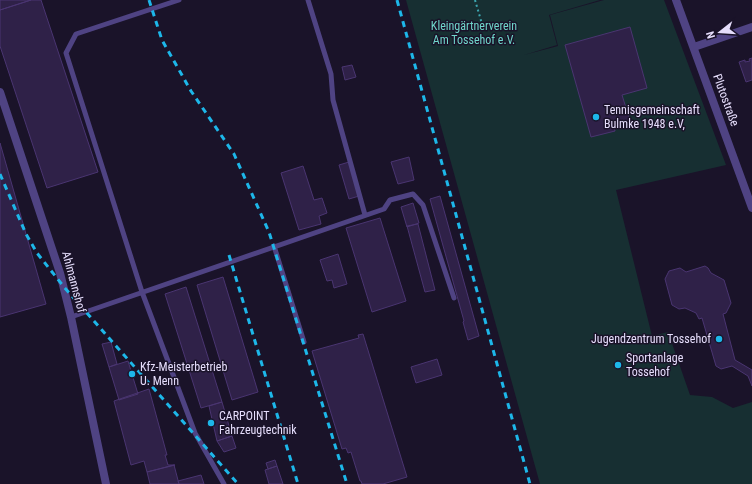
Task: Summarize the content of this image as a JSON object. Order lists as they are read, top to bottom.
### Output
{
  "streets": {
    "street": ["Plutostraße", "Ahlmannshof"]
  },
  "parks": ["Kleingärtnerverein Am Tossehof e.V."],
  "places": [
    "Tennisgemeinschaft Bulmke 1948 e.V,",
    "Jugendzentrum Tossehof",
    "Sportanlage Tossehof",
    "Kfz-Meisterbetrieb U. Menn",
    "CARPOINT Fahrzeugtechnik"
  ],
  "north": "left"
}
